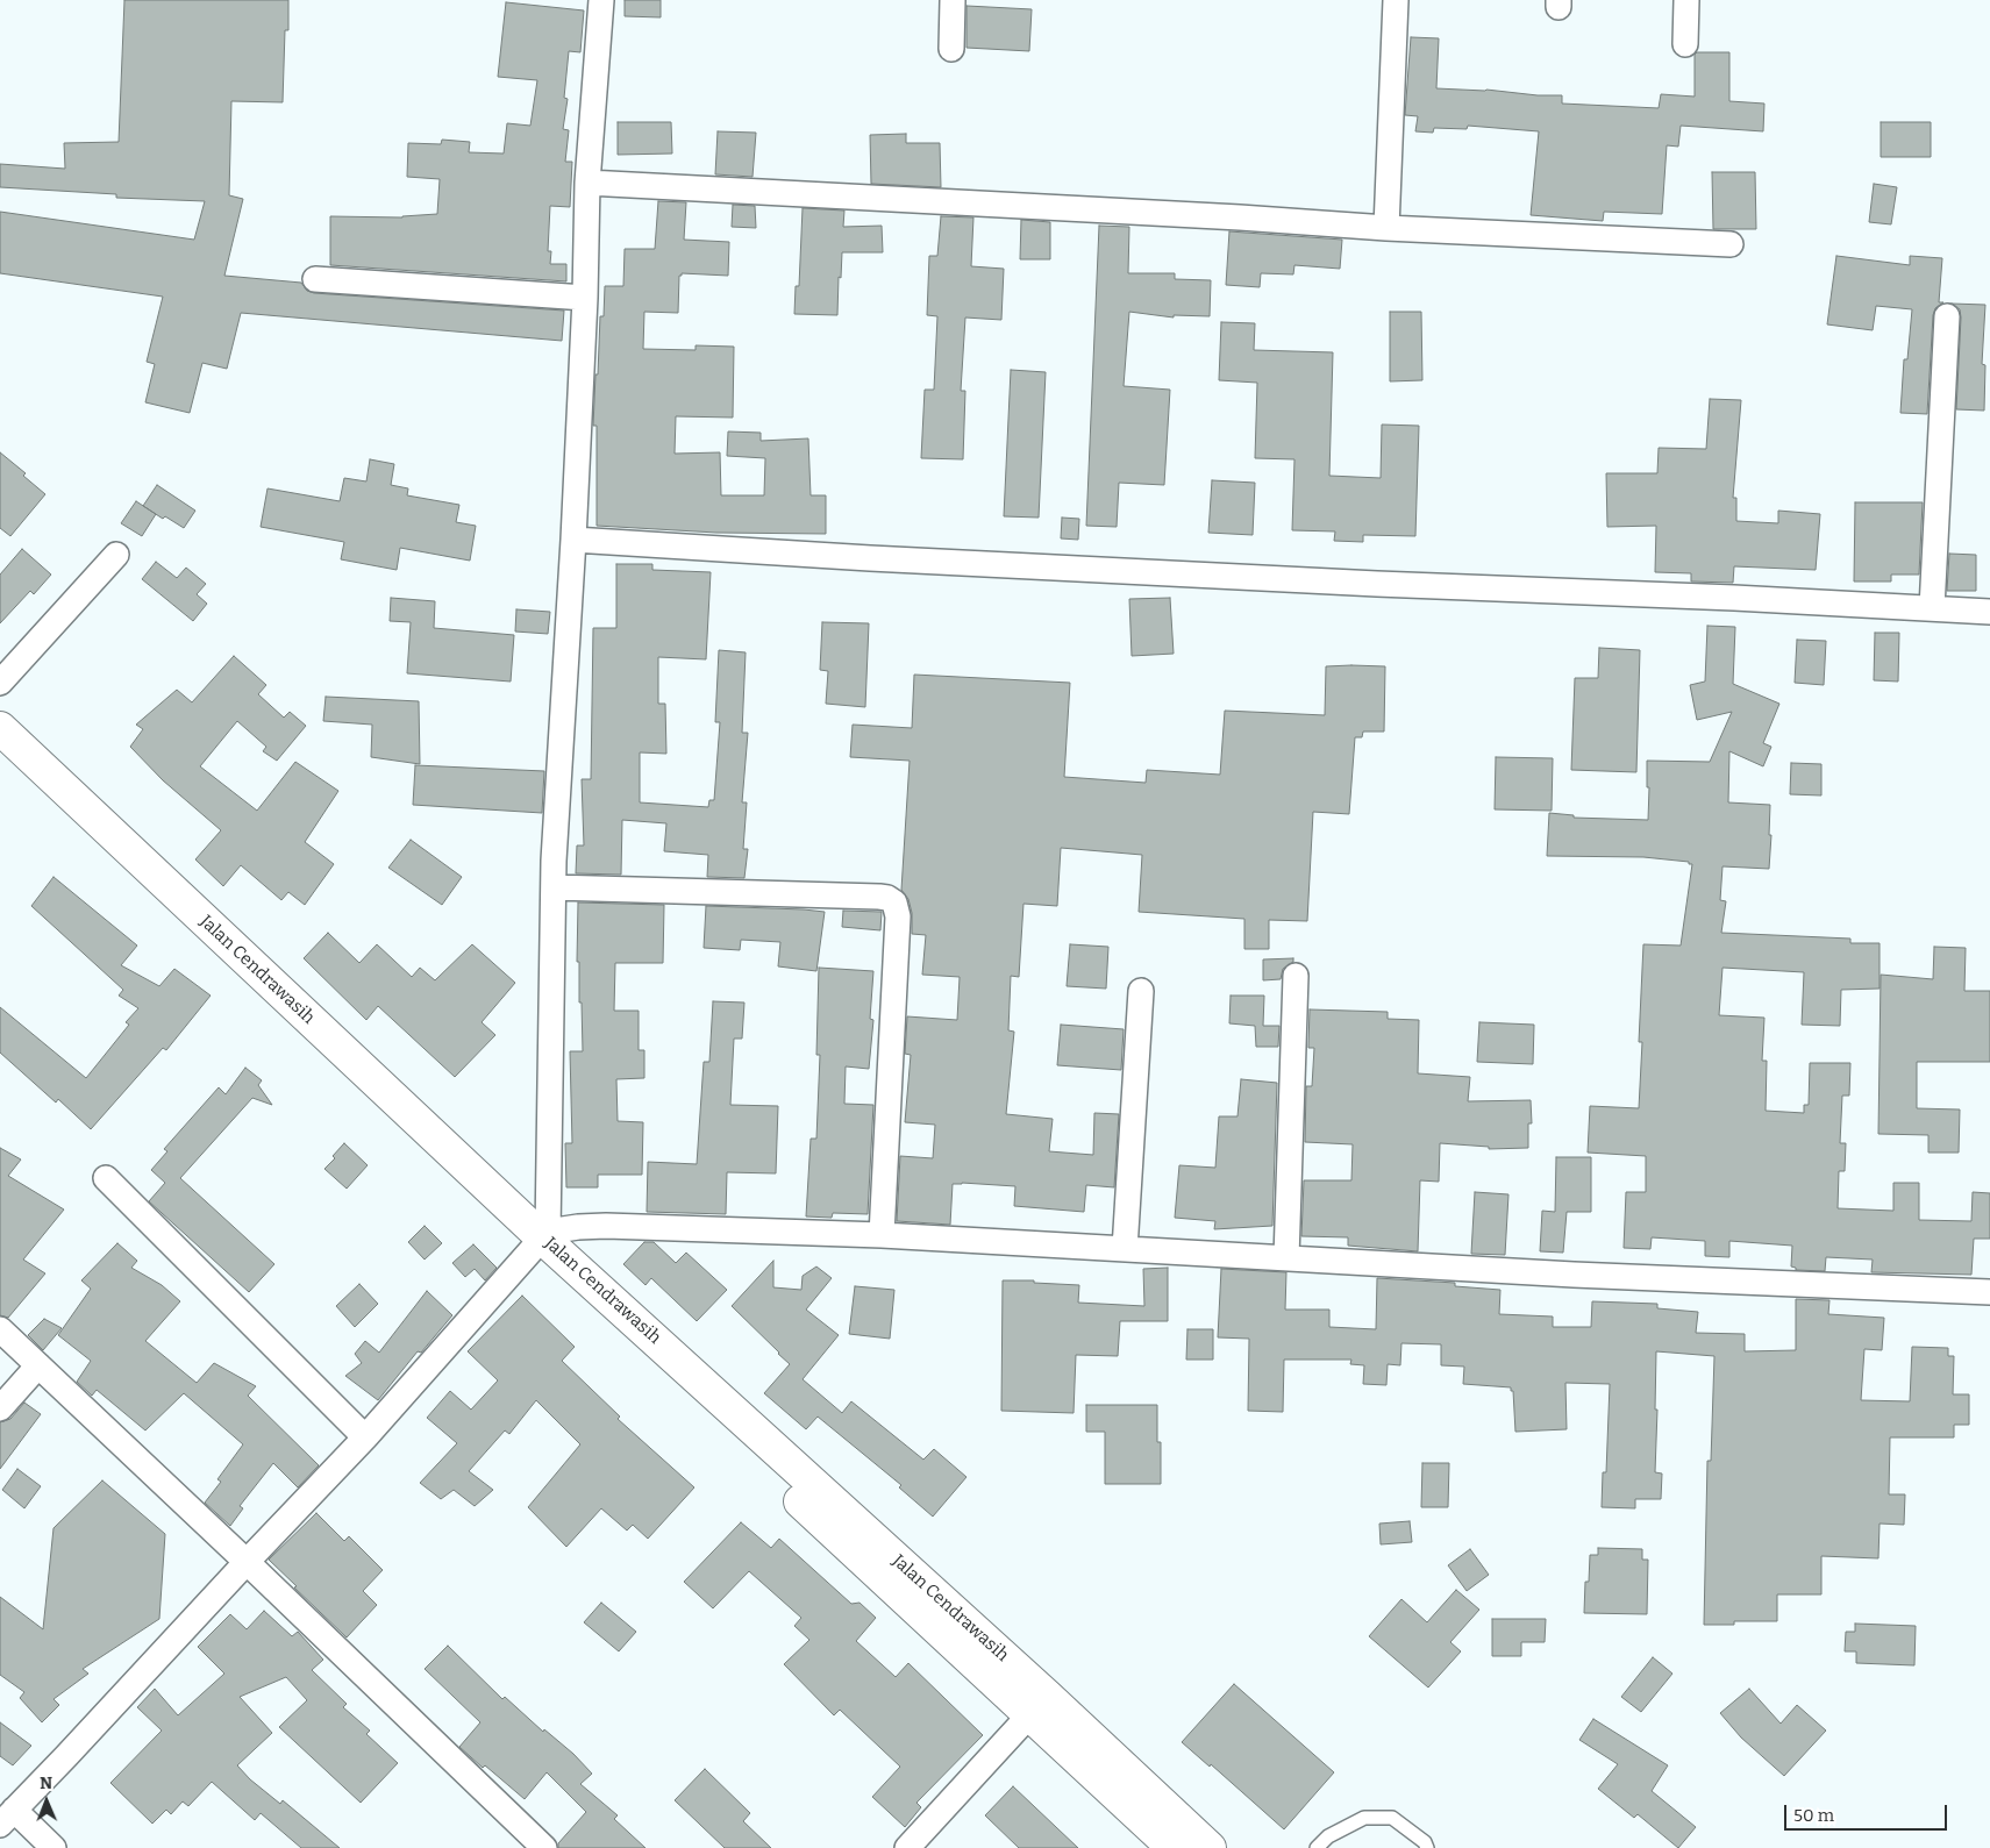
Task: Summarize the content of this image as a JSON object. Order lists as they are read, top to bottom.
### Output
{
  "streets": {
    "main road": ["Jalan Cendrawasih"]
  },
  "scale_bar": "50 m",
  "north": "top"
}
